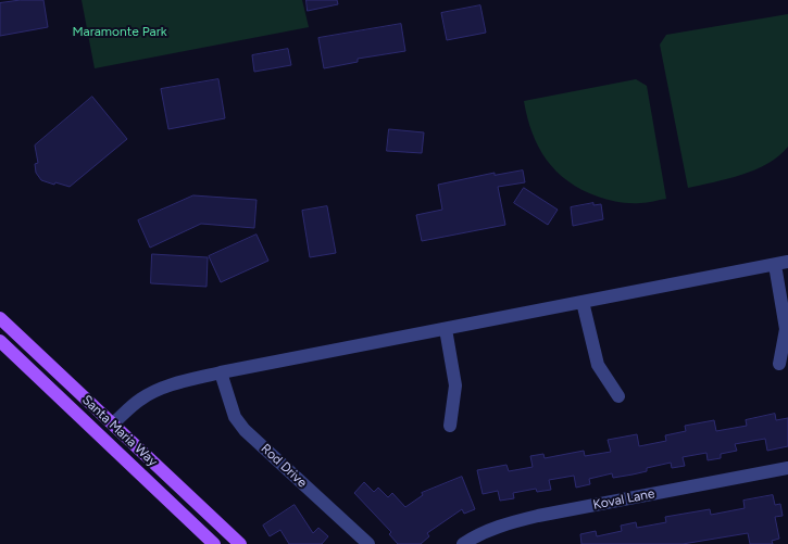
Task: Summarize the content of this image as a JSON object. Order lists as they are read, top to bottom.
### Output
{
  "streets": {
    "main road": ["Santa Maria Way"],
    "street": ["Rod Drive", "Koval Lane"]
  },
  "parks": ["Maramonte Park"]
}
